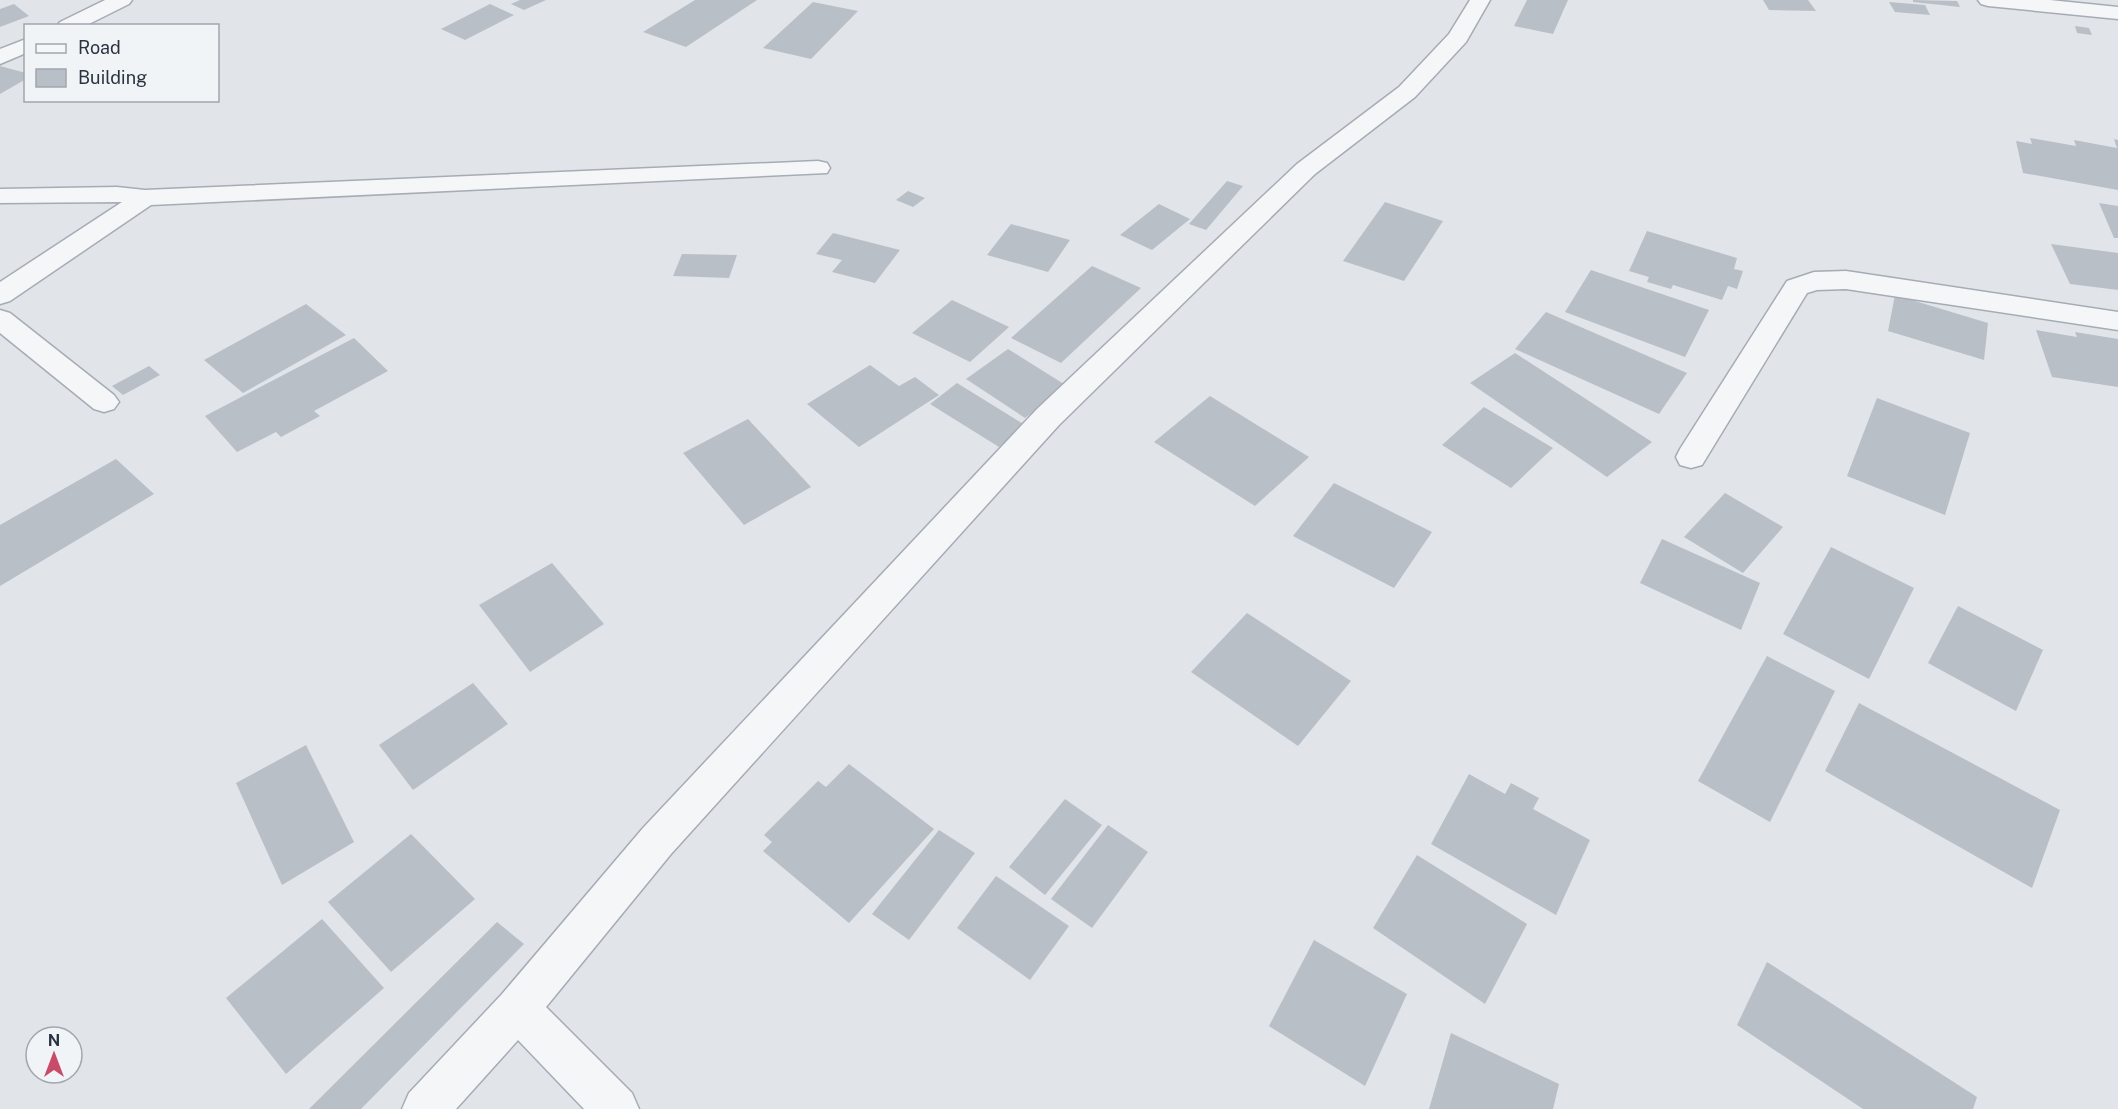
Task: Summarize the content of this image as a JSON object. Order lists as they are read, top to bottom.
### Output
{
  "legend": ["Road", "Building"],
  "north": "top"
}
